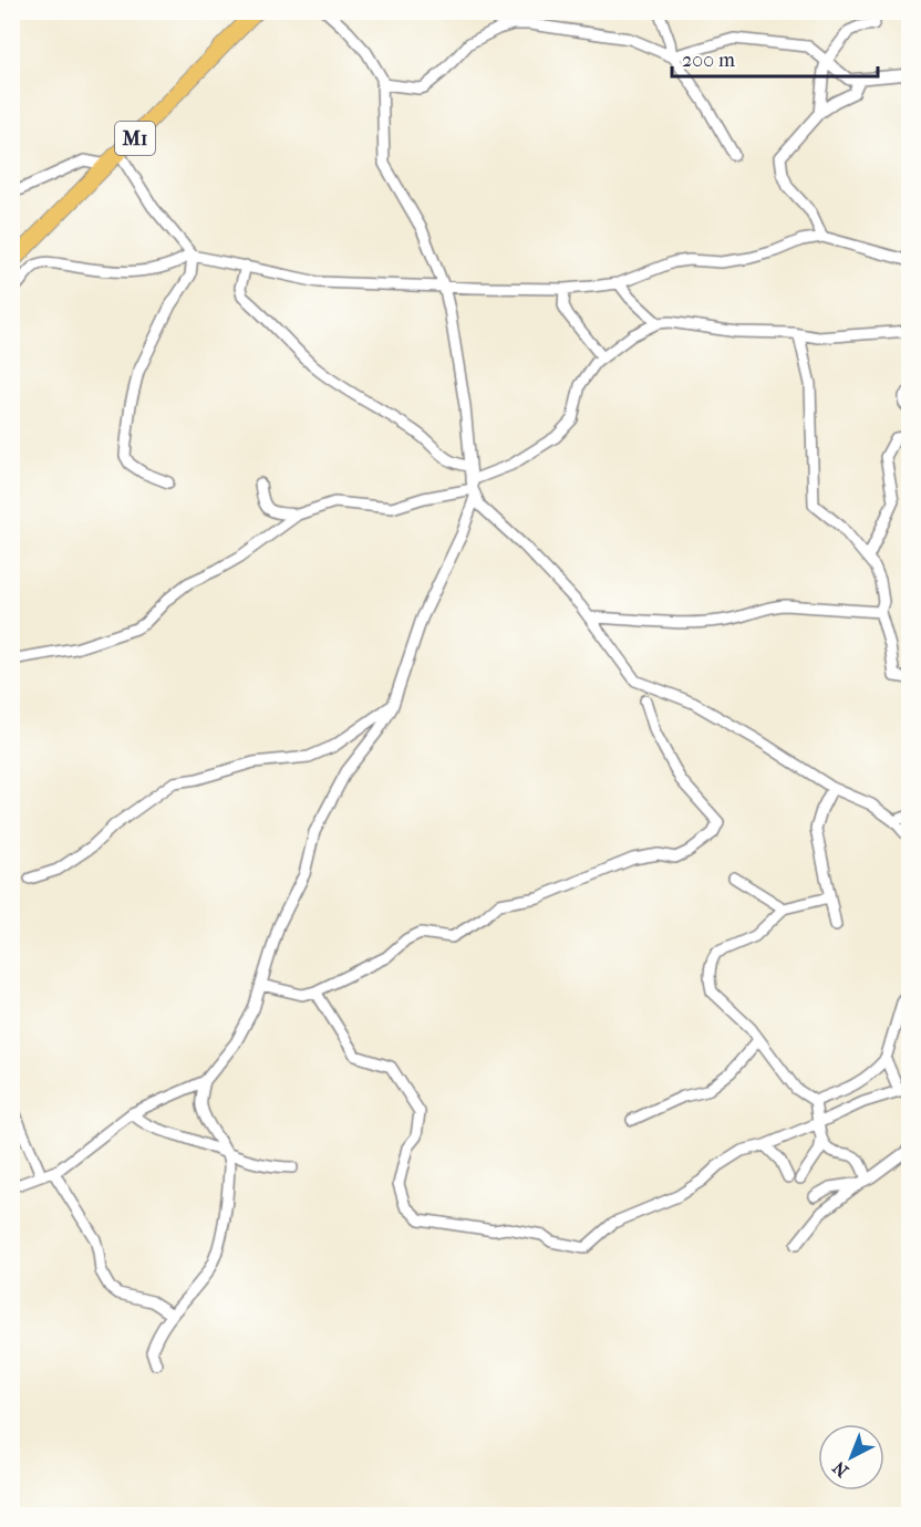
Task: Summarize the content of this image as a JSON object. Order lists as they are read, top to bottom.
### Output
{
  "streets": {
    "highway": ["M1"]
  },
  "scale_bar": "200 m",
  "north": "bottom left"
}
